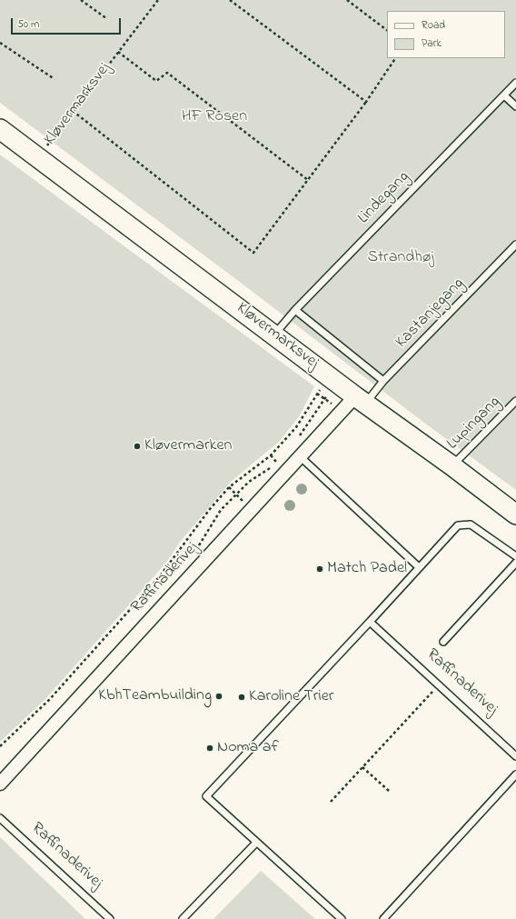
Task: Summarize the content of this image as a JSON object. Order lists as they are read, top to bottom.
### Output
{
  "streets": {
    "street": ["Kløvermarksvej", "Raffinaderivej"],
    "lane": ["Lindegang", "Kastanjegang", "Lupingang"]
  },
  "crossings": [
    ["Kløvermarksvej", "Lindegang"],
    ["Kløvermarksvej", "Kastanjegang"],
    ["Kløvermarksvej", "Lupingang"],
    ["Kløvermarksvej", "Raffinaderivej"],
    ["Kastanjegang", "Raffinaderivej"]
  ],
  "parks": ["HF Rosen", "Strandhøj"],
  "places": [
    "Kløvermarken",
    "Match Padel",
    "KbhTeambuilding",
    "Karoline Trier",
    "Noma af"
  ],
  "legend": ["Road", "Park"],
  "scale_bar": "50 m"
}
